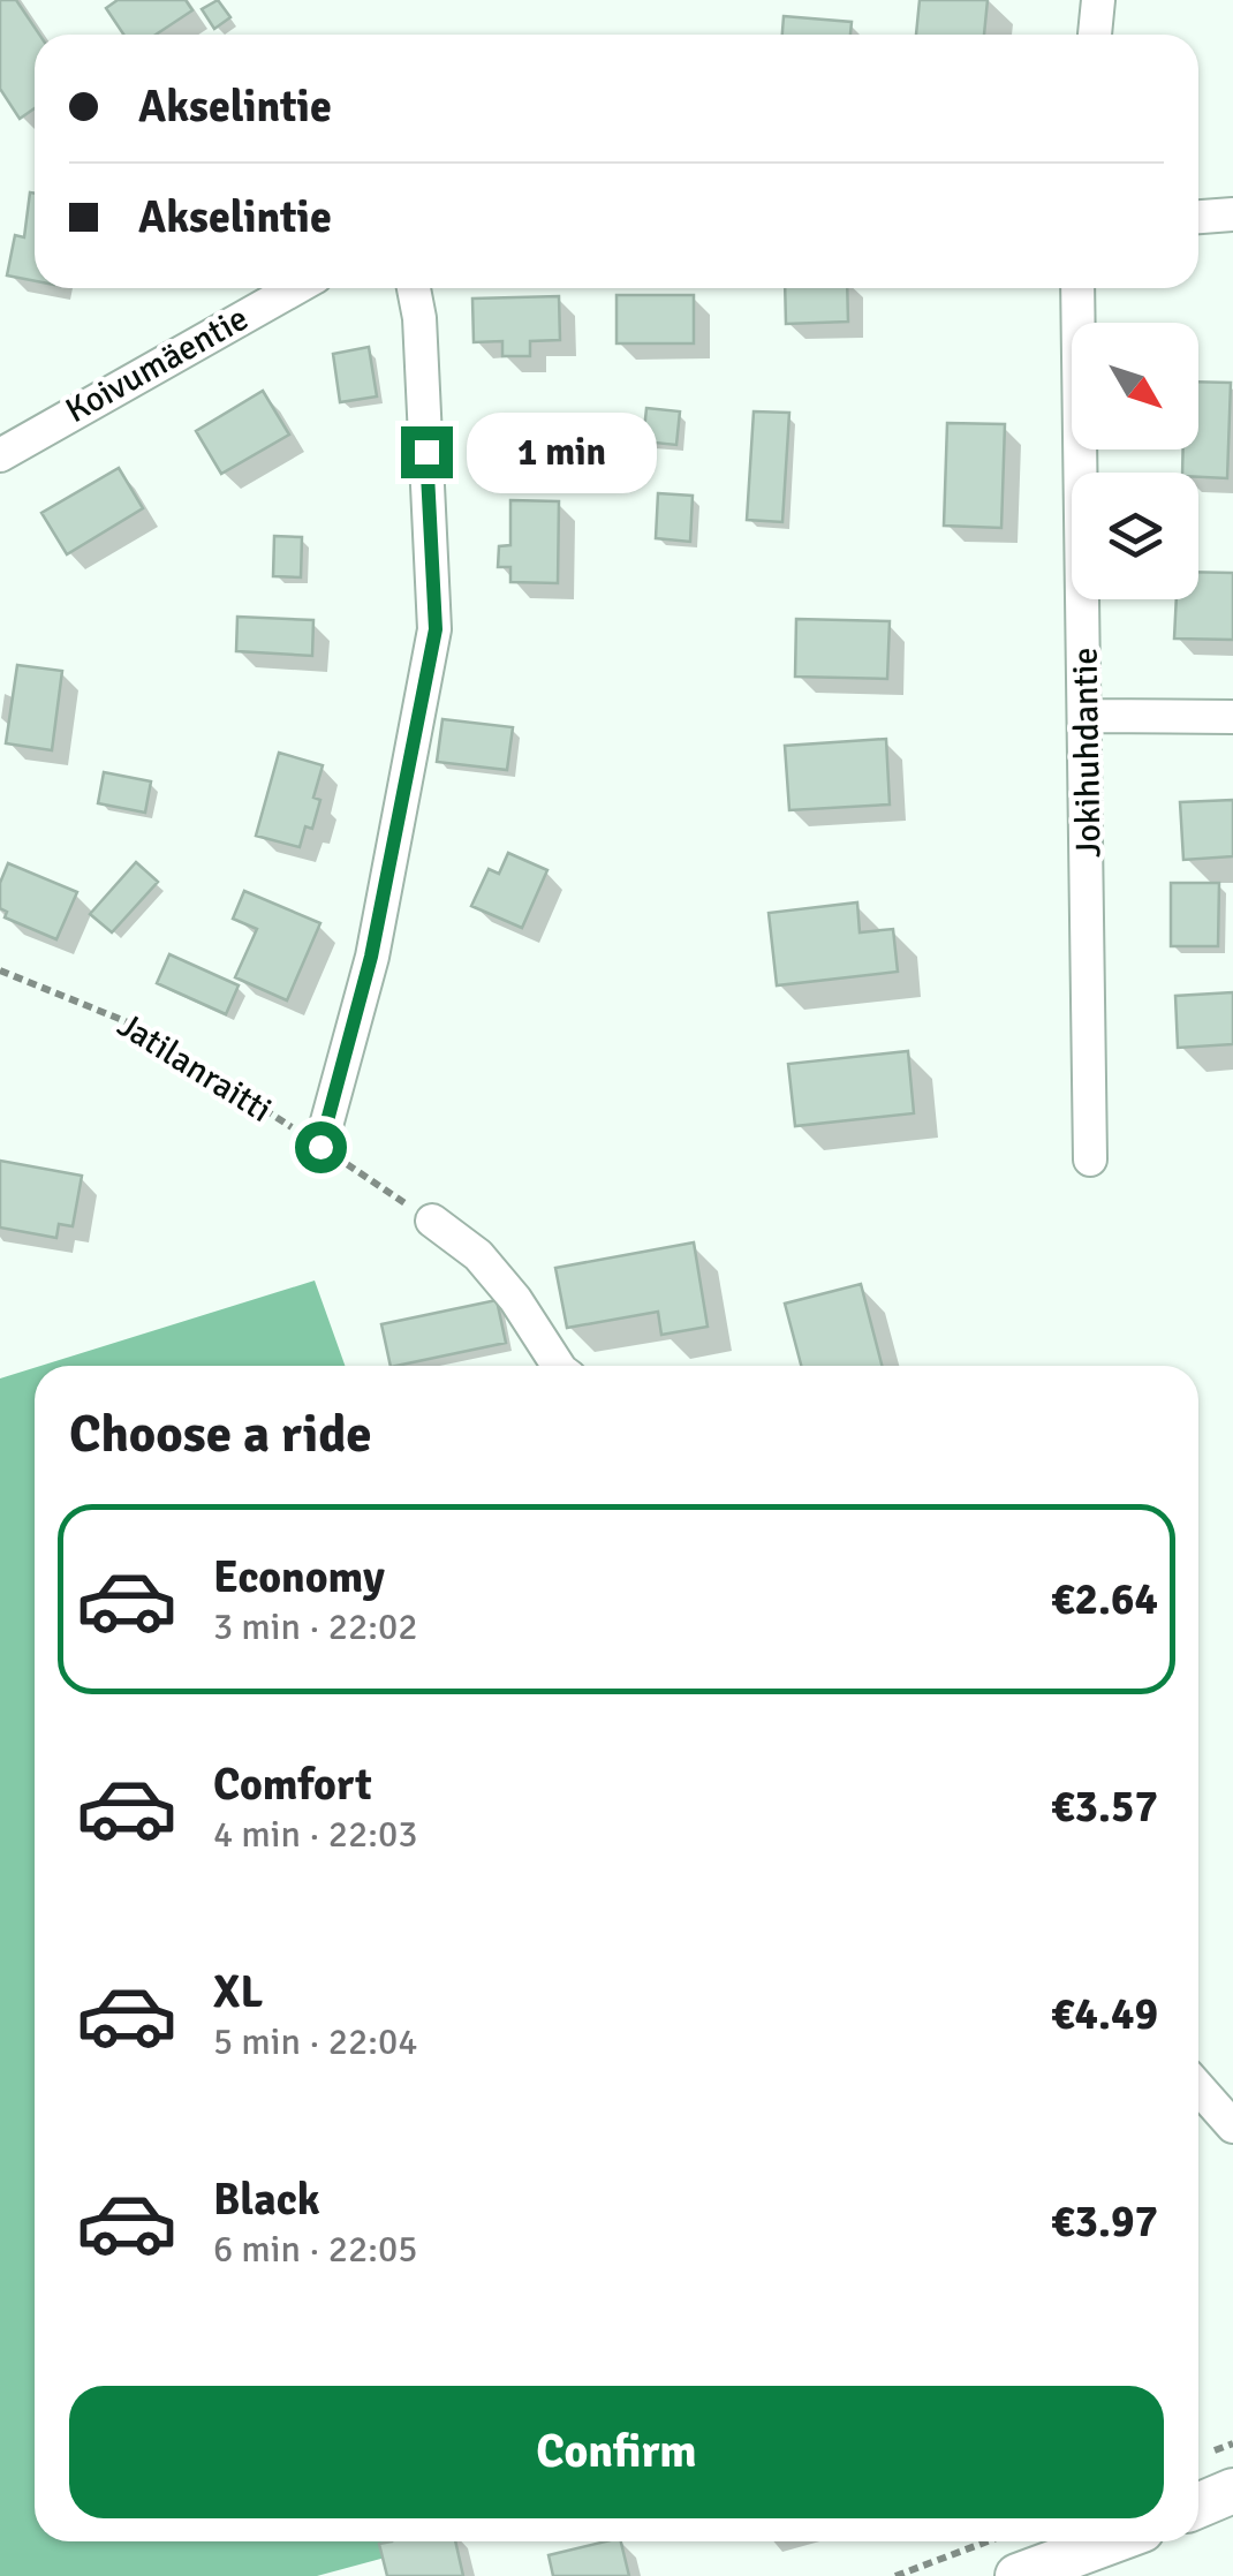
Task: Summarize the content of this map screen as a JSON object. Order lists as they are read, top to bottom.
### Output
{
  "streets": {
    "street": ["Koivumäentie", "Jokihuhdantie"],
    "path": ["Jatilanraitti"]
  },
  "north": "bottom right",
  "page": {
    "banner": ["Akselintie", "Akselintie"],
    "bubble": "1 min",
    "heading": "Choose a ride",
    "list": [
      {
        "name": "Economy",
        "note": "3 min · 22:02",
        "value": "€2.64"
      },
      {
        "name": "Comfort",
        "note": "4 min · 22:03",
        "value": "€3.57"
      },
      {
        "name": "XL",
        "note": "5 min · 22:04",
        "value": "€4.49"
      },
      {
        "name": "Black",
        "note": "6 min · 22:05",
        "value": "€3.97"
      }
    ],
    "buttons": "Confirm"
  }
}
